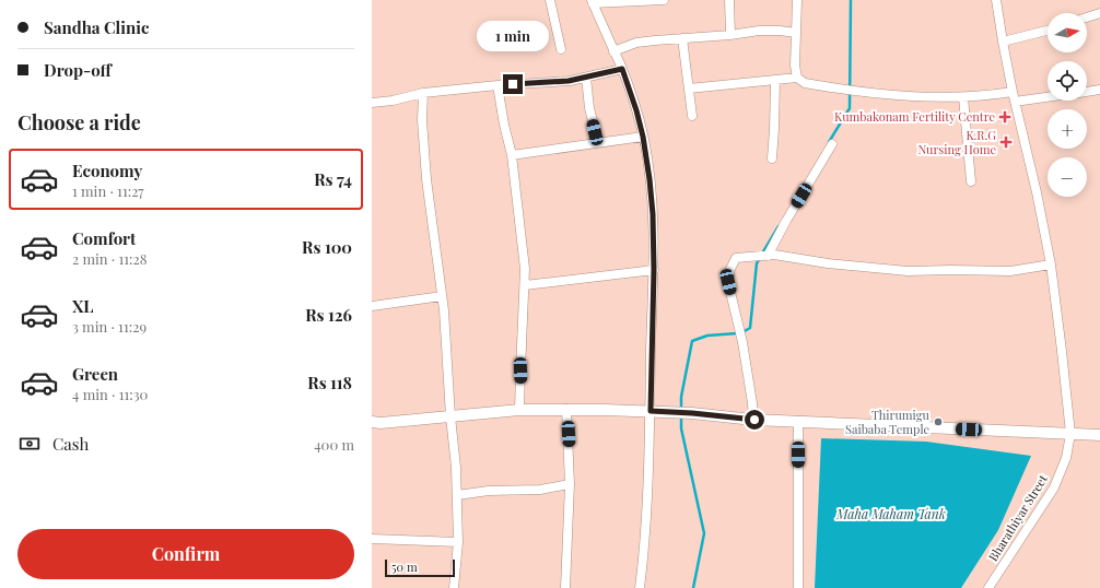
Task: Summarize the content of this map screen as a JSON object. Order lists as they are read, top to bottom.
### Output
{
  "streets": {
    "street": ["Bharathiyar Street"]
  },
  "water": ["Maha Maham Tank"],
  "places": {
    "health": ["Kumbakonam Fertility Centre", "K.R.G Nursing Home"],
    "other": ["Thirumigu Saibaba Temple"]
  },
  "scale_bar": "50 m",
  "north": "right",
  "page": {
    "banner": ["Sandha Clinic", "Drop-off"],
    "map_buttons": ["+", "−"],
    "bubble": "1 min",
    "heading": "Choose a ride",
    "list": [
      {
        "name": "Economy",
        "note": "1 min · 11:27",
        "value": "Rs 74"
      },
      {
        "name": "Comfort",
        "note": "2 min · 11:28",
        "value": "Rs 100"
      },
      {
        "name": "XL",
        "note": "3 min · 11:29",
        "value": "Rs 126"
      },
      {
        "name": "Green",
        "note": "4 min · 11:30",
        "value": "Rs 118"
      }
    ],
    "pay": ["Cash", "400 m"],
    "buttons": "Confirm",
    "scale": "50 m"
  }
}
